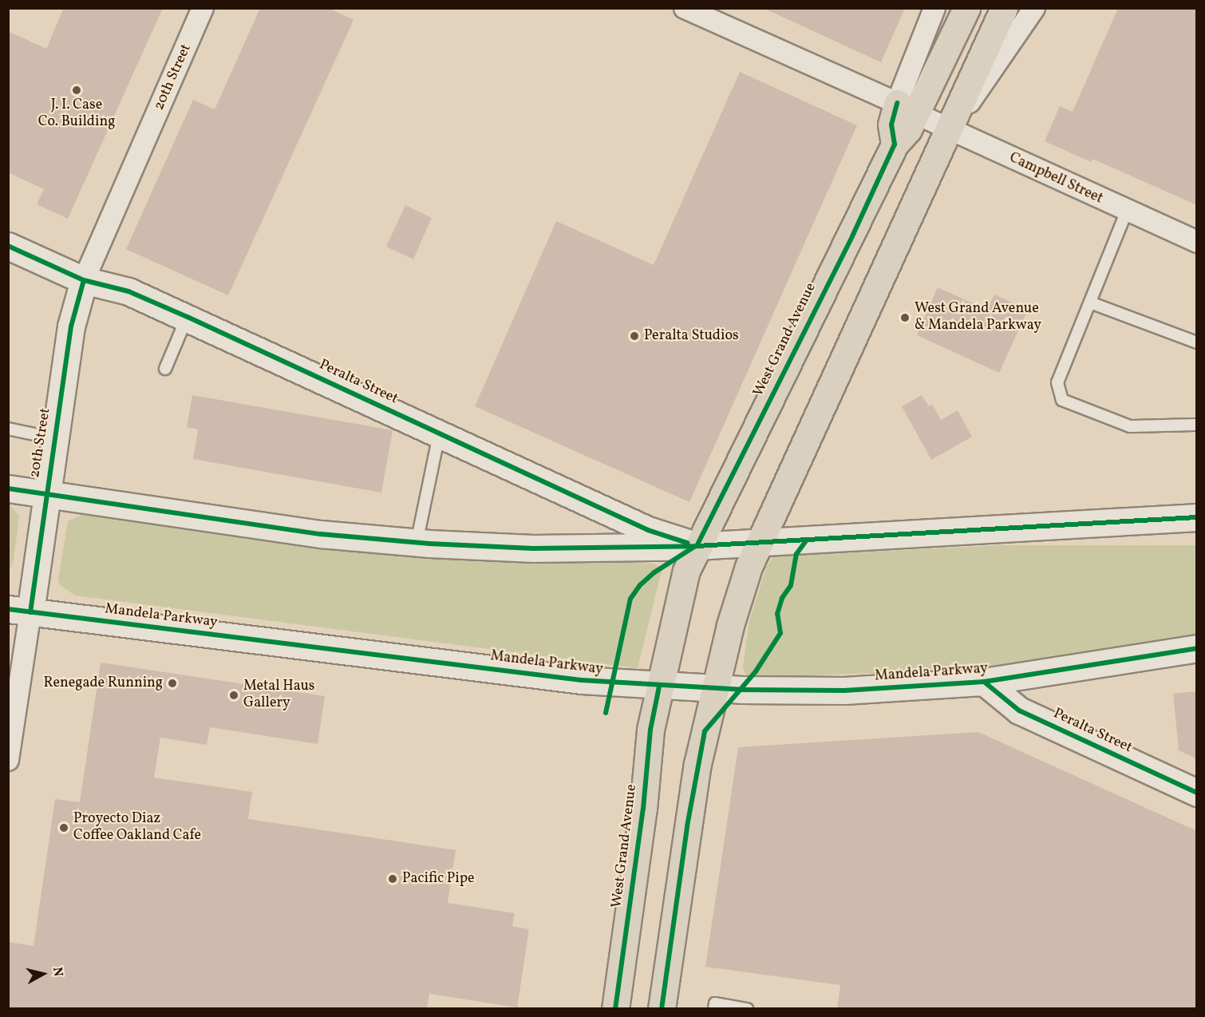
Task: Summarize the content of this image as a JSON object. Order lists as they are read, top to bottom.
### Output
{
  "streets": {
    "main road": [
      "20th Street",
      "West Grand Avenue",
      "Peralta Street",
      "Mandela Parkway"
    ],
    "street": ["Campbell Street"]
  },
  "crossings": [
    ["20th Street", "Peralta Street"],
    ["20th Street", "Mandela Parkway"],
    ["Campbell Street", "West Grand Avenue"],
    ["West Grand Avenue", "Peralta Street"],
    ["West Grand Avenue", "Mandela Parkway"],
    ["Peralta Street", "Mandela Parkway"]
  ],
  "places": [
    "J. I. Case Co. Building",
    "West Grand Avenue & Mandela Parkway",
    "Peralta Studios",
    "Renegade Running",
    "Metal Haus Gallery",
    "Proyecto Diaz Coffee Oakland Cafe",
    "Pacific Pipe"
  ],
  "north": "right"
}
